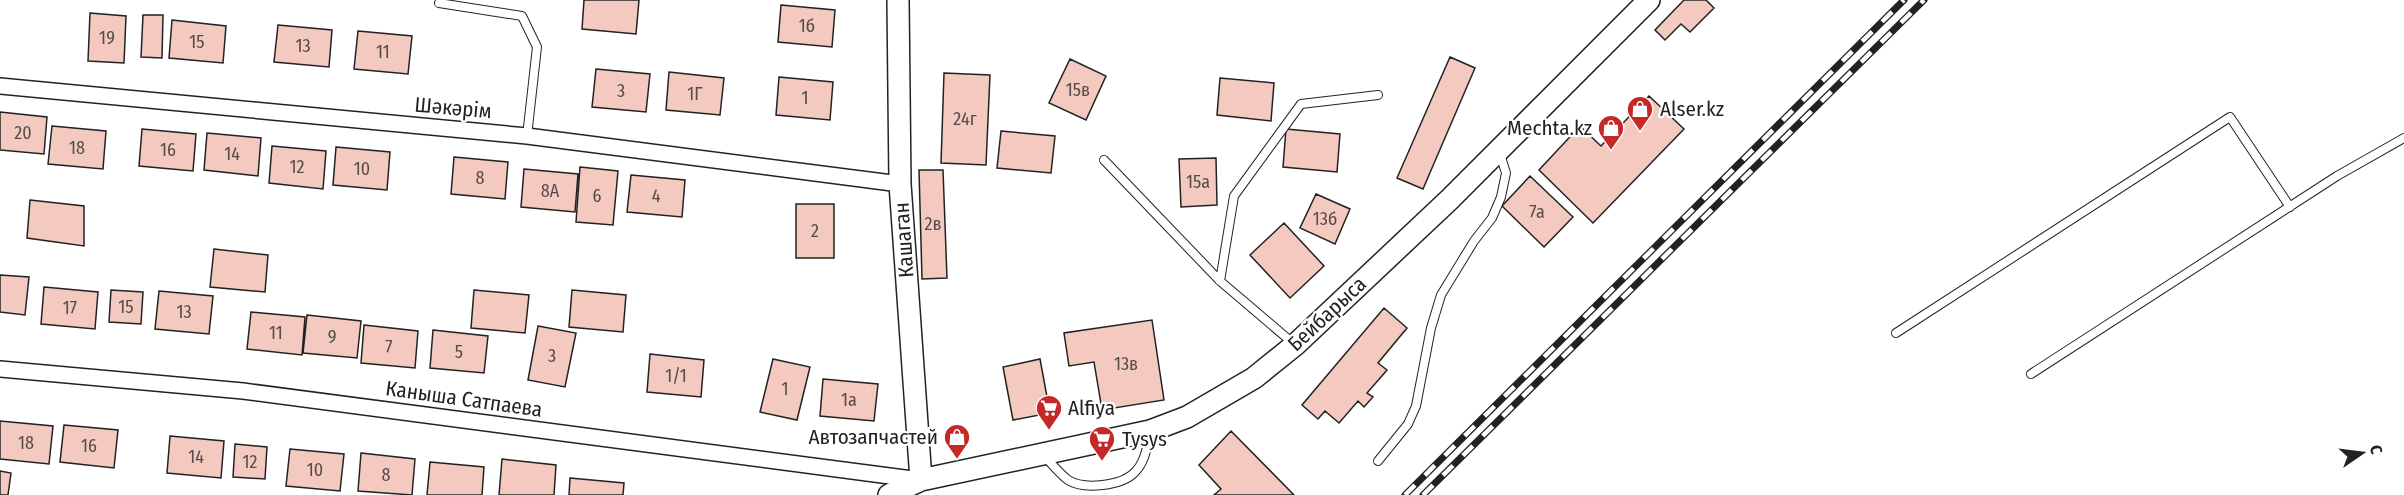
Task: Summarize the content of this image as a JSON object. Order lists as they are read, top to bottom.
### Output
{
  "streets": {
    "street": [
      "Шәкәрім",
      "Кашаган",
      "Бейбарыса",
      "Каныша Сатпаева"
    ]
  },
  "crossings": [
    ["Шәкәрім", "Кашаган"],
    ["Кашаган", "Бейбарыса"],
    ["Кашаган", "Каныша Сатпаева"],
    ["Бейбарыса", "Каныша Сатпаева"]
  ],
  "places": {
    "shop": ["Alser.kz", "Mechta.kz", "Автозапчастей"],
    "supermarket": ["Alfiya", "Tysys"]
  },
  "house_numbers": [
    "1б",
    "19",
    "15",
    "13",
    "11",
    "15в",
    "3",
    "1Г",
    "1",
    "24г",
    "20",
    "18",
    "16",
    "14",
    "12",
    "10",
    "8",
    "15а",
    "8А",
    "6",
    "4",
    "7а",
    "13б",
    "2в",
    "2",
    "15",
    "17",
    "13",
    "11",
    "9",
    "7",
    "5",
    "3",
    "13в",
    "1/1",
    "1",
    "1а",
    "18",
    "16",
    "14",
    "12",
    "10",
    "8"
  ],
  "north": "right"
}
